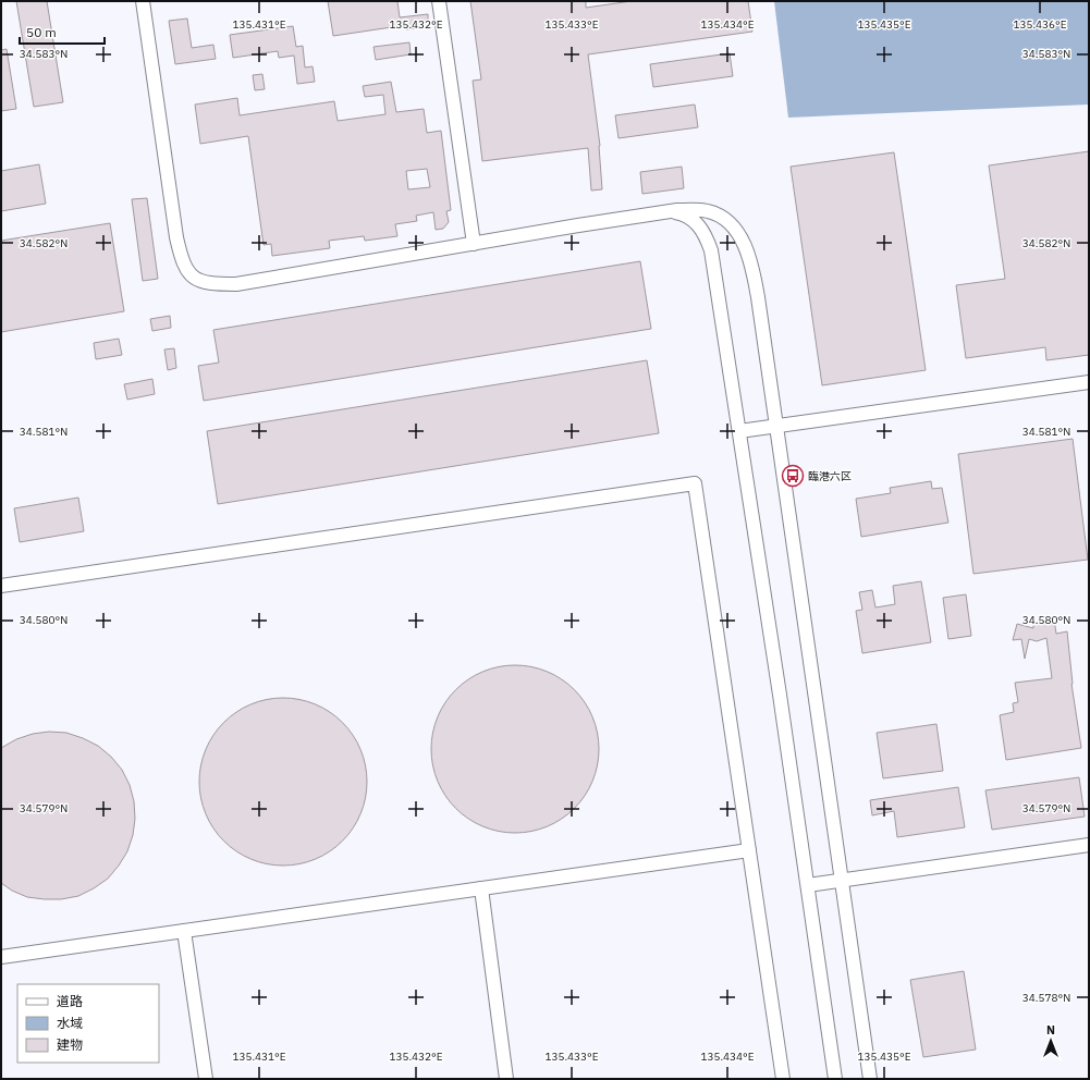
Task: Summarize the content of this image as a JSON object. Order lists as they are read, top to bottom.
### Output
{
  "places": {
    "bus stop": ["臨港六区"]
  },
  "legend": ["道路", "水域", "建物"],
  "scale_bar": "50 m",
  "north": "top",
  "coordinates": [
    "135.431°E",
    "135.432°E",
    "135.433°E",
    "135.434°E",
    "135.435°E",
    "135.436°E",
    "34.583°N",
    "34.582°N",
    "34.581°N",
    "34.580°N",
    "34.579°N",
    "34.578°N"
  ]
}
